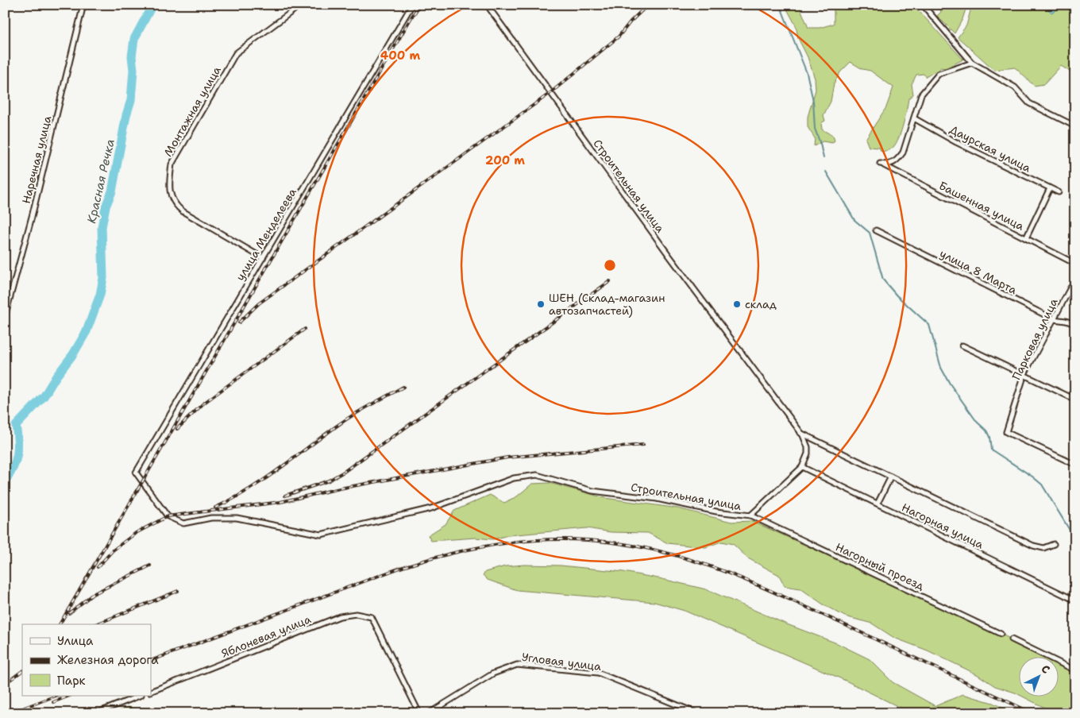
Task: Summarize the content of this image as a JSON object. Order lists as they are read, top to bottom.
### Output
{
  "streets": {
    "street": [
      "Монтажная улица",
      "Даурская улица",
      "Наречная улица",
      "Строительная улица",
      "Башенная улица",
      "улица Менделеева",
      "улица 8 Марта",
      "Парковая улица",
      "Нагорная улица",
      "Нагорный проезд",
      "Яблоневая улица",
      "Угловая улица"
    ]
  },
  "crossings": [
    ["Монтажная улица", "улица Менделеева"],
    ["Даурская улица", "Башенная улица"],
    ["Строительная улица", "улица Менделеева"],
    ["Строительная улица", "Нагорная улица"],
    ["Строительная улица", "Нагорный проезд"],
    ["улица 8 Марта", "Парковая улица"]
  ],
  "water": ["Красная Речка"],
  "places": ["ШЕН (Склад-магазин автозапчастей)", "склад"],
  "legend": ["Улица", "Железная дорога", "Парк"],
  "north": "top right",
  "rings": ["400 m", "200 m"]
}
